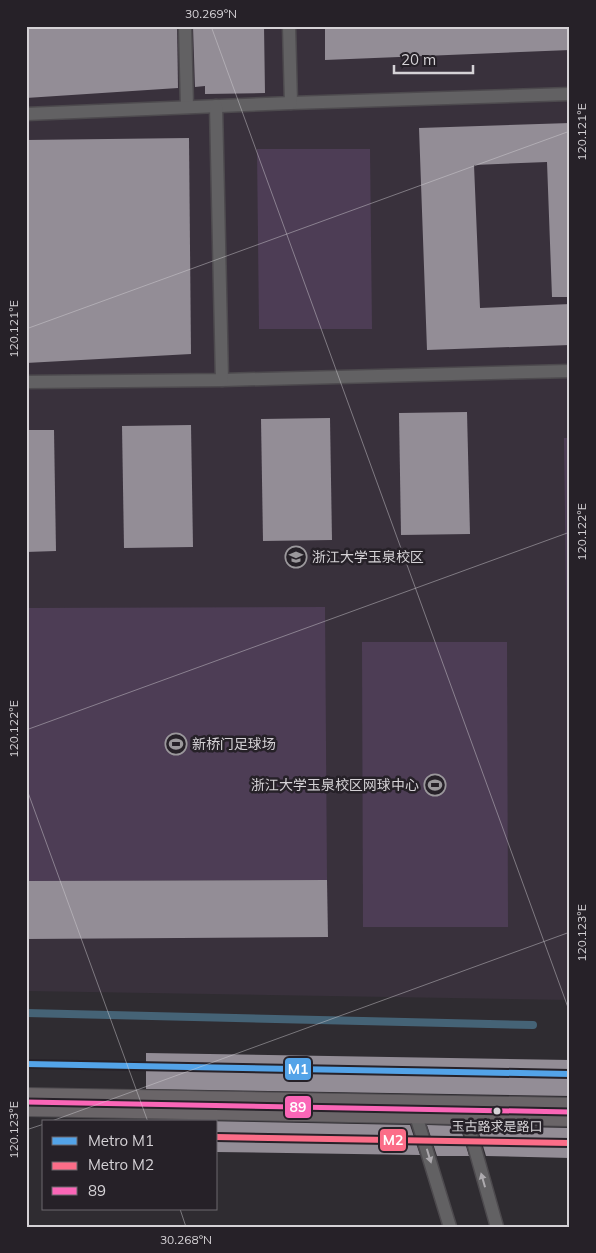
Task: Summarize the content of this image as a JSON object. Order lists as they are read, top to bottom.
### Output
{
  "places": {
    "school or university": ["浙江大学玉泉校区"],
    "sports": ["新桥门足球场", "浙江大学玉泉校区网球中心"],
    "other": ["玉古路求是路口"]
  },
  "lines": ["metro line M1", "transit line 89", "metro line M2"],
  "legend": ["Metro M1", "Metro M2", "89"],
  "scale_bar": "20 m",
  "coordinates": [
    "30.269°N",
    "120.121°E",
    "120.122°E",
    "120.123°E",
    "30.268°N"
  ]
}
